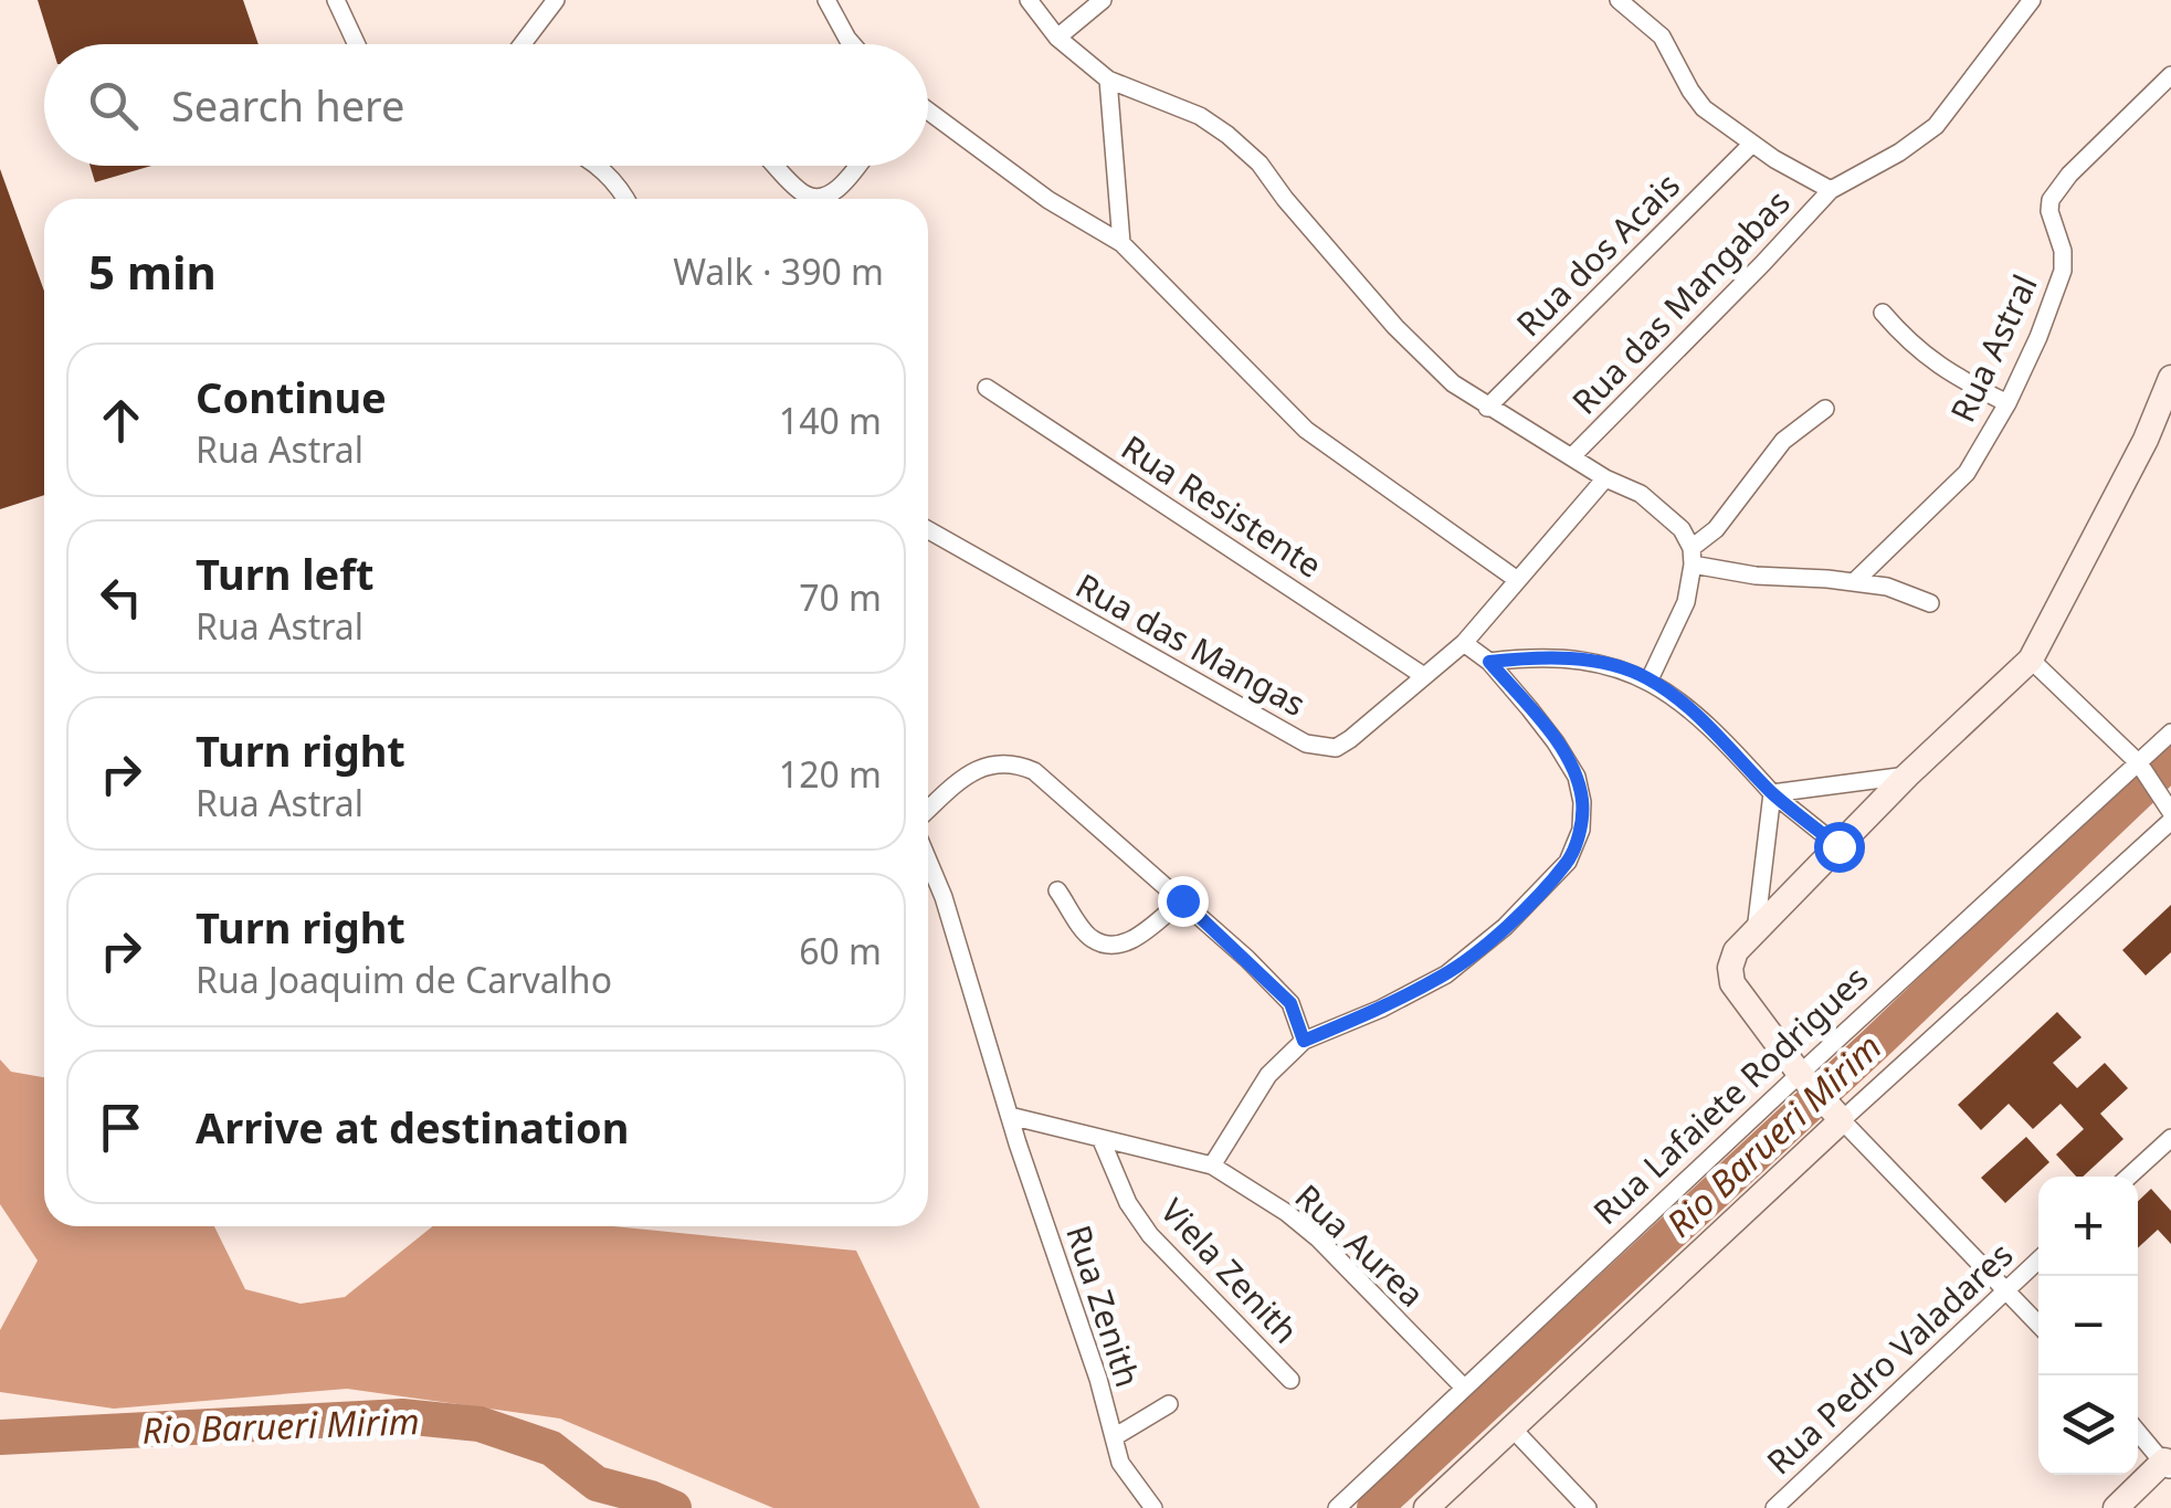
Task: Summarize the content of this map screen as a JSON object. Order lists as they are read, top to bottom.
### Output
{
  "streets": {
    "street": [
      "Rua dos Acais",
      "Rua das Mangabas",
      "Rua Astral",
      "Rua Resistente",
      "Rua das Mangas",
      "Rua Lafaiete Rodrigues",
      "Rua Aurea",
      "Viela Zenith",
      "Rua Zenith",
      "Rua Pedro Valadares"
    ]
  },
  "crossings": [
    ["Rua dos Acais", "Rua das Mangabas"],
    ["Rua Resistente", "Rua das Mangas"],
    ["Rua Lafaiete Rodrigues", "Rua Aurea"],
    ["Rua Aurea", "Viela Zenith"],
    ["Rua Aurea", "Rua Zenith"]
  ],
  "water": ["Rio Barueri Mirim"],
  "page": {
    "search": "Search here",
    "heading": ["5 min", "Walk · 390 m"],
    "list": [
      ["Continue", "Rua Astral", "140 m"],
      ["Turn left", "Rua Astral", "70 m"],
      ["Turn right", "Rua Astral", "120 m"],
      ["Turn right", "Rua Joaquim de Carvalho", "60 m"],
      "Arrive at destination"
    ],
    "map_buttons": ["+", "−"]
  }
}
